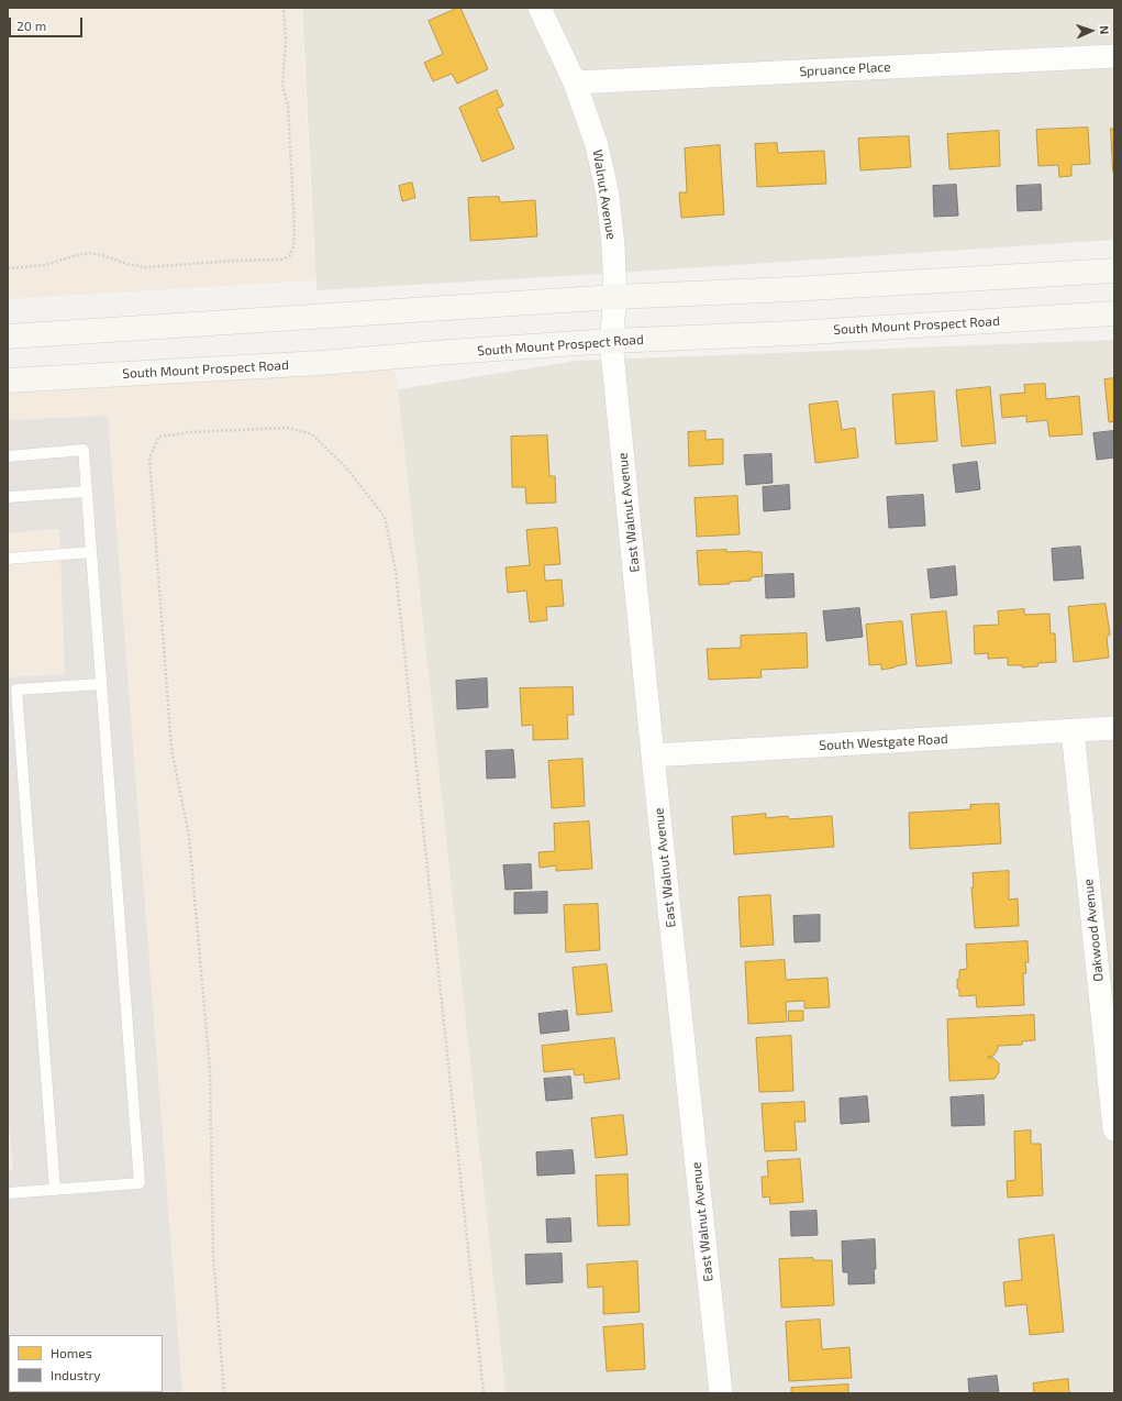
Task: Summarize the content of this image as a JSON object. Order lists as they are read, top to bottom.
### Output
{
  "streets": {
    "main road": ["South Mount Prospect Road"],
    "street": [
      "Spruance Place",
      "Walnut Avenue",
      "East Walnut Avenue",
      "South Westgate Road",
      "Oakwood Avenue"
    ]
  },
  "crossings": [
    ["Spruance Place", "Walnut Avenue"],
    ["Walnut Avenue", "South Mount Prospect Road"],
    ["Walnut Avenue", "East Walnut Avenue"],
    ["South Mount Prospect Road", "East Walnut Avenue"],
    ["East Walnut Avenue", "South Westgate Road"],
    ["South Westgate Road", "Oakwood Avenue"]
  ],
  "legend": ["Homes", "Industry"],
  "scale_bar": "20 m",
  "north": "right"
}
